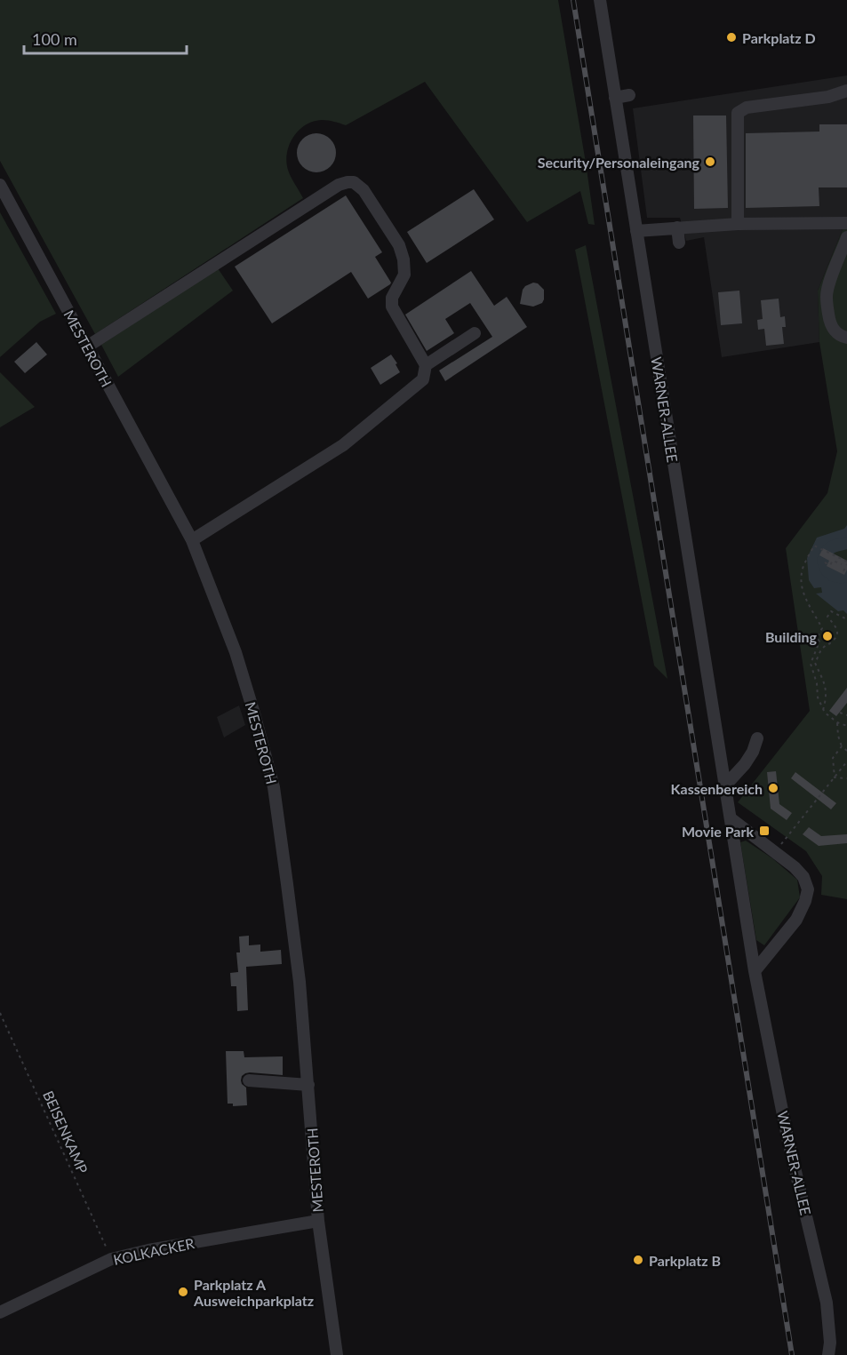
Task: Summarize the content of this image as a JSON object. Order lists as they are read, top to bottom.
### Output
{
  "streets": {
    "street": ["MESTEROTH", "WARNER-ALLEE", "KOLKACKER"],
    "path": ["BEISENKAMP"]
  },
  "crossings": [
    ["MESTEROTH", "KOLKACKER"],
    ["BEISENKAMP", "KOLKACKER"]
  ],
  "places": {
    "other": [
      "Parkplatz D",
      "Security/Personaleingang",
      "Building",
      "Kassenbereich",
      "Parkplatz B",
      "Parkplatz A Ausweichparkplatz"
    ],
    "transit": ["Movie Park"]
  },
  "scale_bar": "100 m"
}
